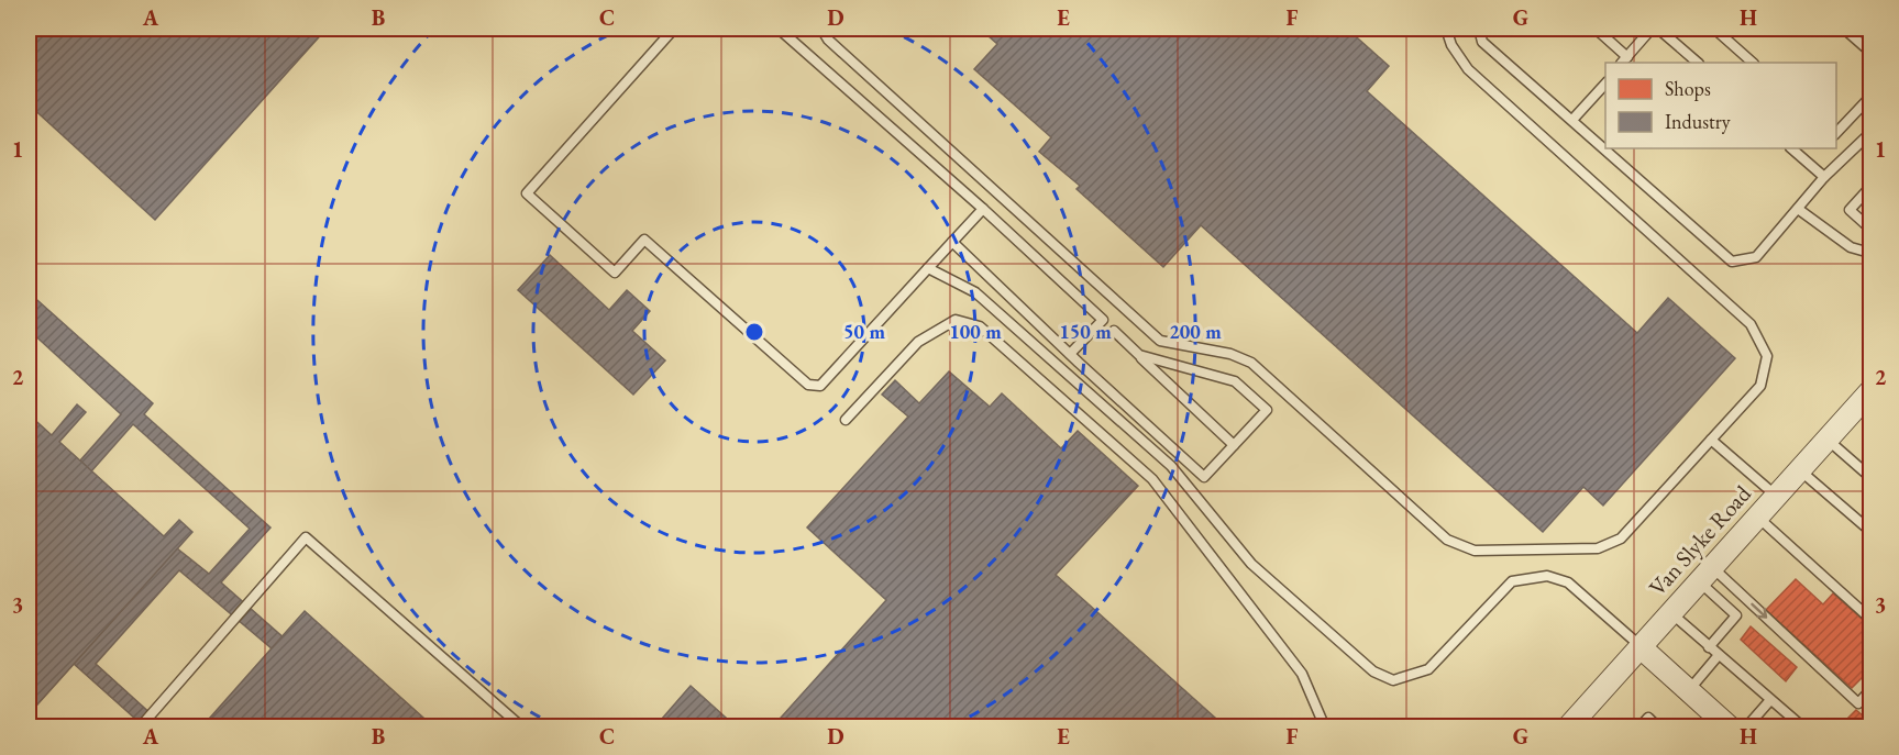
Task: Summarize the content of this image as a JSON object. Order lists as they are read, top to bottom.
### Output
{
  "streets": {
    "street": ["Van Slyke Road"]
  },
  "legend": ["Shops", "Industry"],
  "grid": {
    "columns": [
      "A",
      "B",
      "C",
      "D",
      "E",
      "F",
      "G",
      "H"
    ],
    "rows": ["1", "2", "3"]
  },
  "rings": [
    "50 m",
    "100 m",
    "150 m",
    "200 m"
  ]
}
